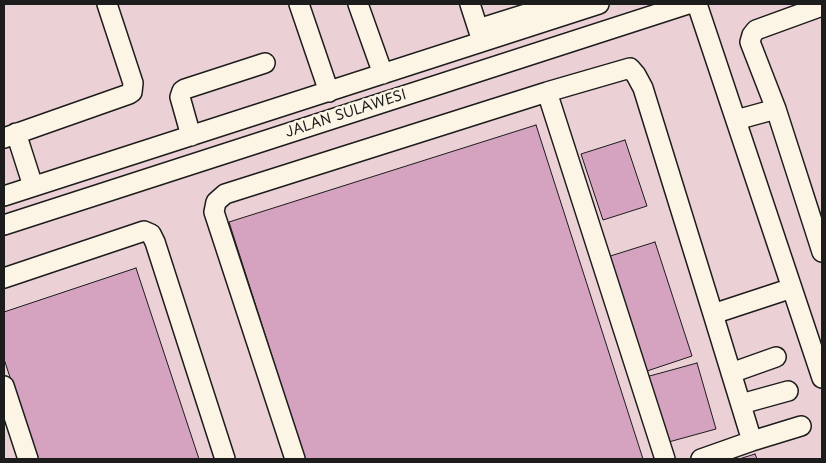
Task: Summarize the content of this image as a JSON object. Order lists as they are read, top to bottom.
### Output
{
  "streets": {
    "street": ["JALAN SULAWESI"]
  }
}
